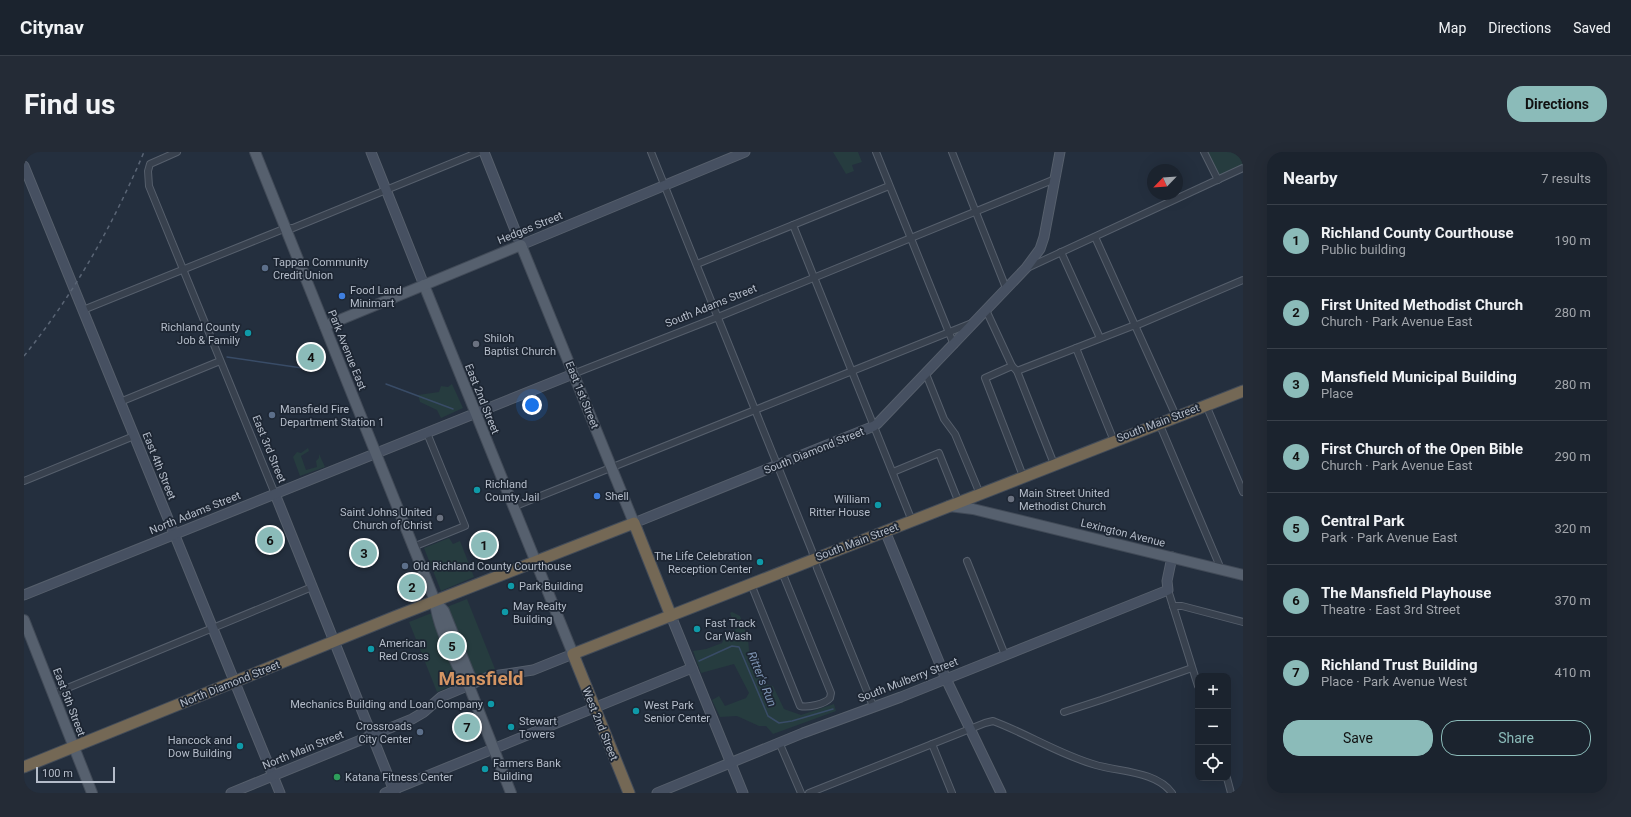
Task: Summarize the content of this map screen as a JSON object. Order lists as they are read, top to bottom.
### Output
{
  "streets": {
    "highway": [
      "East 1st Street",
      "South Main Street",
      "South Diamond Street",
      "North Diamond Street",
      "West 2nd Street"
    ],
    "main road": [
      "Hedges Street",
      "Park Avenue East",
      "East 2nd Street",
      "Lexington Avenue",
      "East 5th Street"
    ],
    "street": [
      "South Adams Street",
      "East 3rd Street",
      "East 4th Street",
      "North Adams Street",
      "South Mulberry Street",
      "North Main Street"
    ]
  },
  "crossings": [
    ["Hedges Street", "Park Avenue East"],
    ["Hedges Street", "East 1st Street"],
    ["Hedges Street", "East 2nd Street"],
    ["South Adams Street", "Park Avenue East"],
    ["South Adams Street", "East 1st Street"],
    ["South Adams Street", "East 2nd Street"],
    ["South Adams Street", "South Diamond Street"],
    ["South Adams Street", "North Adams Street"],
    ["Park Avenue East", "South Main Street"],
    ["Park Avenue East", "South Diamond Street"],
    ["Park Avenue East", "North Adams Street"],
    ["Park Avenue East", "North Diamond Street"],
    ["Park Avenue East", "North Main Street"],
    ["East 1st Street", "South Main Street"],
    ["East 1st Street", "South Diamond Street"],
    ["East 2nd Street", "South Main Street"],
    ["East 2nd Street", "South Diamond Street"],
    ["East 2nd Street", "West 2nd Street"],
    ["South Main Street", "Lexington Avenue"],
    ["South Main Street", "West 2nd Street"],
    ["South Main Street", "North Main Street"],
    ["East 3rd Street", "North Adams Street"],
    ["East 3rd Street", "North Diamond Street"],
    ["East 3rd Street", "North Main Street"],
    ["South Diamond Street", "North Diamond Street"],
    ["East 4th Street", "North Adams Street"],
    ["East 4th Street", "North Diamond Street"],
    ["East 4th Street", "North Main Street"],
    ["North Diamond Street", "East 5th Street"]
  ],
  "districts": ["Mansfield"],
  "water": ["Ritter's Run"],
  "places": [
    "Tappan Community Credit Union",
    "Food Land Minimart",
    "Richland County Job & Family",
    "Shiloh Baptist Church",
    "Mansfield Fire Department Station 1",
    "Richland County Jail",
    "Shell",
    "Main Street United Methodist Church",
    "William Ritter House",
    "Saint Johns United Church of Christ",
    "The Life Celebration Reception Center",
    "Old Richland County Courthouse",
    "Park Building",
    "May Realty Building",
    "Fast Track Car Wash",
    "American Red Cross",
    "Mechanics Building and Loan Company",
    "West Park Senior Center",
    "Stewart Towers",
    "Crossroads City Center",
    "Hancock and Dow Building",
    "Farmers Bank Building",
    "Katana Fitness Center"
  ],
  "scale_bar": "100 m",
  "north": "bottom left",
  "page": {
    "header": "Citynav",
    "nav": ["Map", "Directions", "Saved"],
    "buttons": [
      "Directions",
      ["Save", "Share"]
    ],
    "title": "Find us",
    "heading": ["Nearby", "7 results"],
    "list": [
      {
        "mark": "1",
        "name": "Richland County Courthouse",
        "note": "Public building",
        "value": "190 m"
      },
      {
        "mark": "2",
        "name": "First United Methodist Church",
        "note": "Church · Park Avenue East",
        "value": "280 m"
      },
      {
        "mark": "3",
        "name": "Mansfield Municipal Building",
        "note": "Place",
        "value": "280 m"
      },
      {
        "mark": "4",
        "name": "First Church of the Open Bible",
        "note": "Church · Park Avenue East",
        "value": "290 m"
      },
      {
        "mark": "5",
        "name": "Central Park",
        "note": "Park · Park Avenue East",
        "value": "320 m"
      },
      {
        "mark": "6",
        "name": "The Mansfield Playhouse",
        "note": "Theatre · East 3rd Street",
        "value": "370 m"
      },
      {
        "mark": "7",
        "name": "Richland Trust Building",
        "note": "Place · Park Avenue West",
        "value": "410 m"
      }
    ],
    "pins": [
      "4",
      "6",
      "1",
      "3",
      "2",
      "5",
      "7"
    ],
    "map_buttons": ["+", "−"],
    "scale": "100 m"
  }
}
